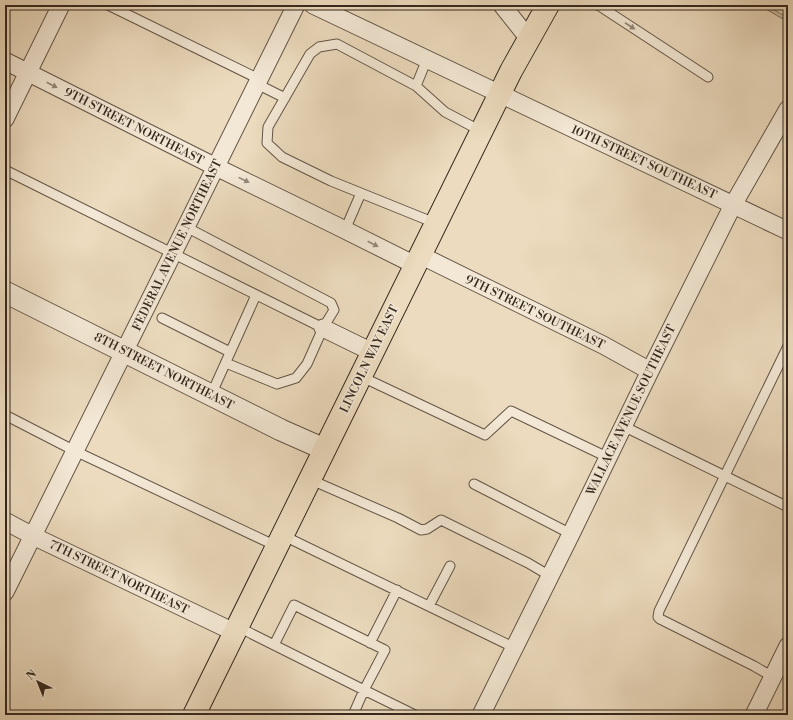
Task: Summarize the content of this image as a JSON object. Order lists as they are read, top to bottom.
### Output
{
  "streets": {
    "main road": ["LINCOLN WAY EAST"],
    "street": [
      "9TH STREET NORTHEAST",
      "10TH STREET SOUTHEAST",
      "FEDERAL AVENUE NORTHEAST",
      "9TH STREET SOUTHEAST",
      "8TH STREET NORTHEAST",
      "WALLACE AVENUE SOUTHEAST",
      "7TH STREET NORTHEAST"
    ]
  },
  "crossings": [
    ["9TH STREET NORTHEAST", "FEDERAL AVENUE NORTHEAST"],
    ["9TH STREET NORTHEAST", "9TH STREET SOUTHEAST"],
    ["9TH STREET NORTHEAST", "LINCOLN WAY EAST"],
    ["10TH STREET SOUTHEAST", "LINCOLN WAY EAST"],
    ["10TH STREET SOUTHEAST", "WALLACE AVENUE SOUTHEAST"],
    ["FEDERAL AVENUE NORTHEAST", "8TH STREET NORTHEAST"],
    ["FEDERAL AVENUE NORTHEAST", "7TH STREET NORTHEAST"],
    ["9TH STREET SOUTHEAST", "LINCOLN WAY EAST"],
    ["9TH STREET SOUTHEAST", "WALLACE AVENUE SOUTHEAST"],
    ["LINCOLN WAY EAST", "8TH STREET NORTHEAST"],
    ["LINCOLN WAY EAST", "7TH STREET NORTHEAST"]
  ],
  "one_way": ["9TH STREET NORTHEAST"],
  "north": "top left"
}
